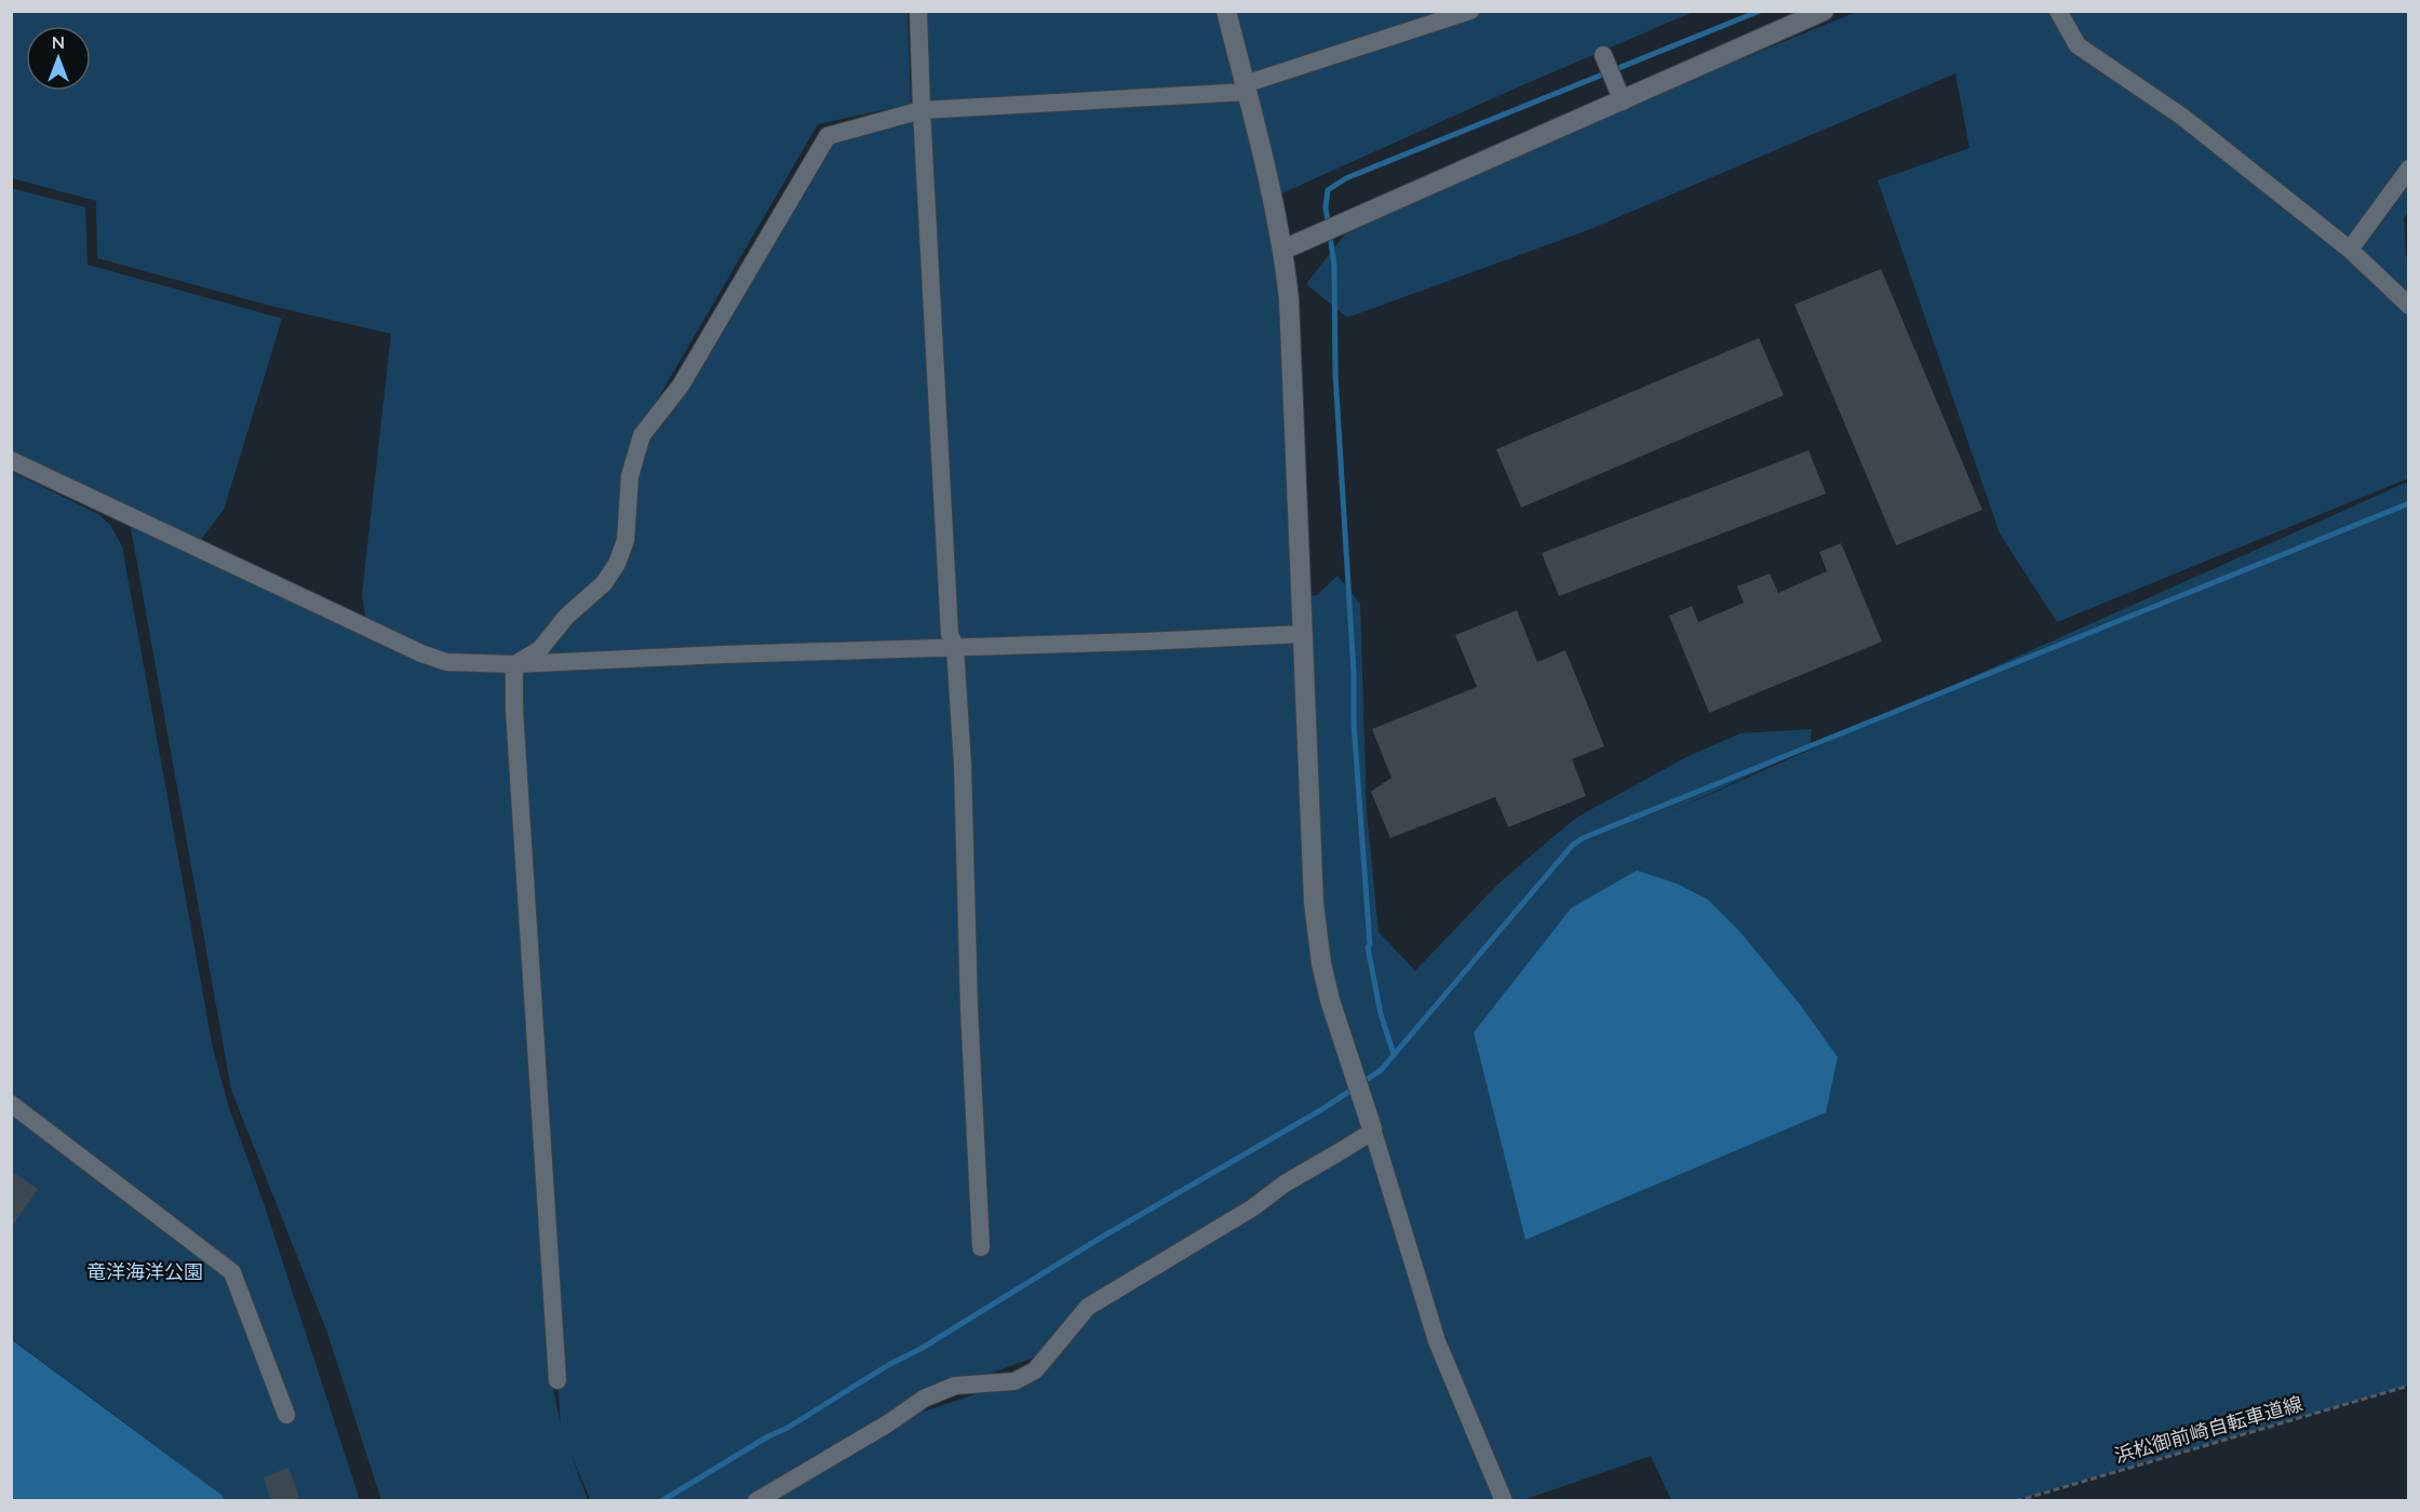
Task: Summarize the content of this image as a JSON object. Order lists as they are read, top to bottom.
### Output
{
  "streets": {
    "path": ["浜松御前崎自転車道線"]
  },
  "parks": ["竜洋海洋公園"],
  "north": "top"
}
